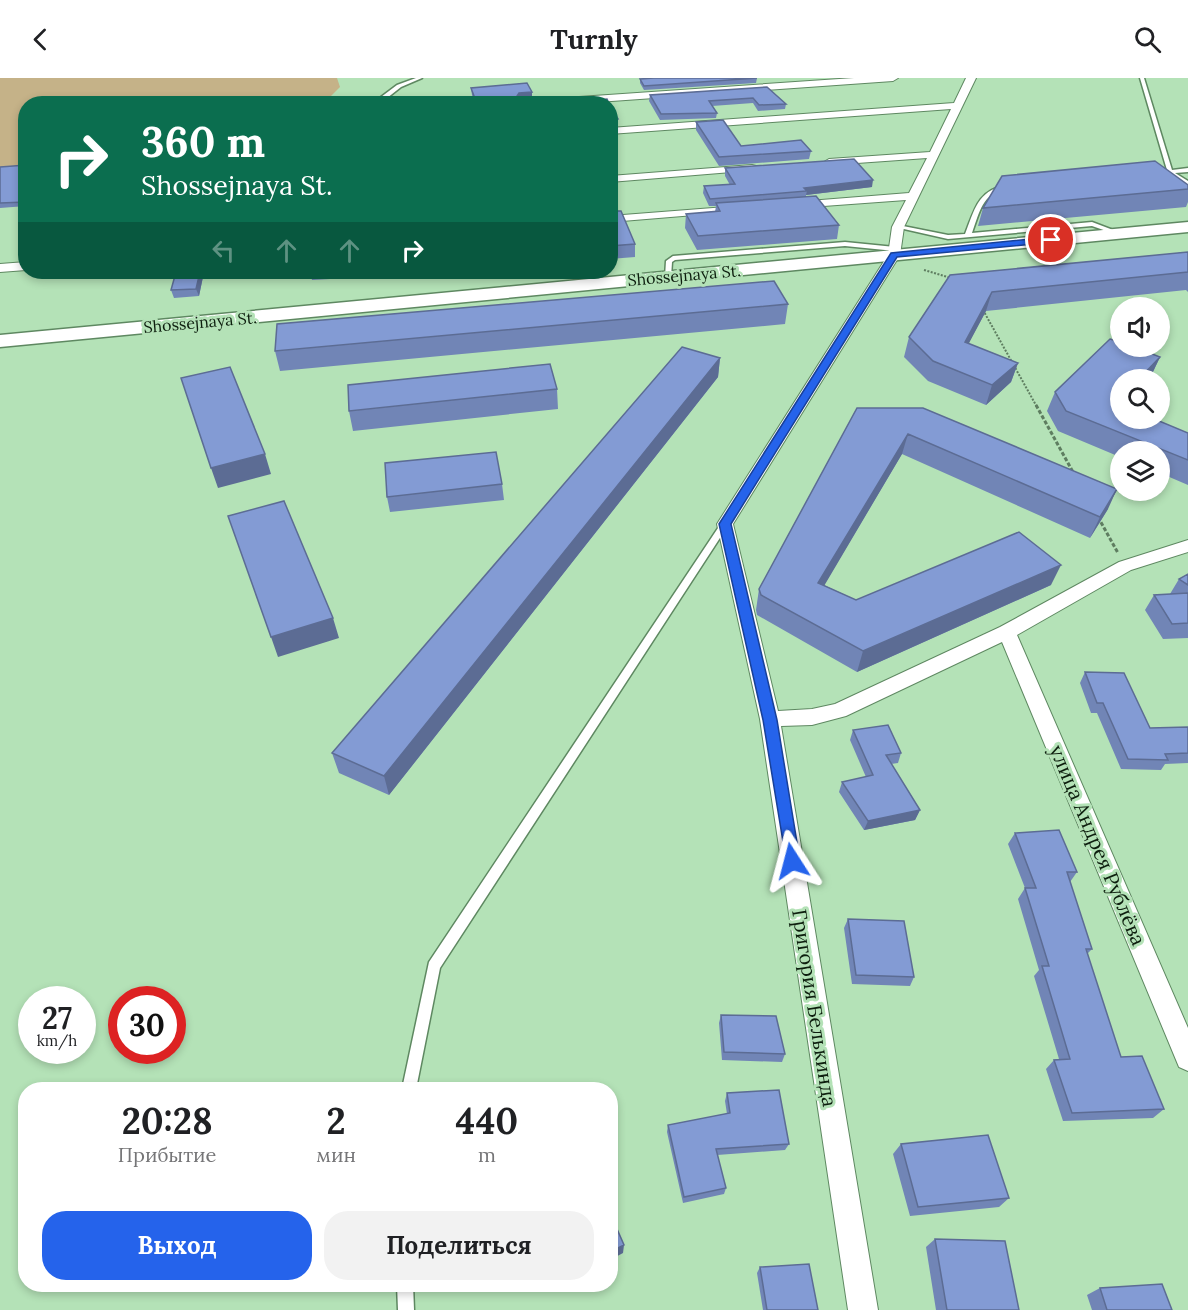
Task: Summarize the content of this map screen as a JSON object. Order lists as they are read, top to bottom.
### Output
{
  "streets": {
    "street": ["Shossejnaya St.", "улица Андрея Рублёва", "Григория Белькинда"]
  },
  "page": {
    "header": "Turnly",
    "turn": ["360 m", "Shossejnaya St."],
    "speed": "27 km/h",
    "limit": "30",
    "eta": [
      "20:28",
      "Прибытие",
      "2",
      "мин",
      "440",
      "m"
    ],
    "buttons": ["Выход", "Поделиться"]
  }
}
